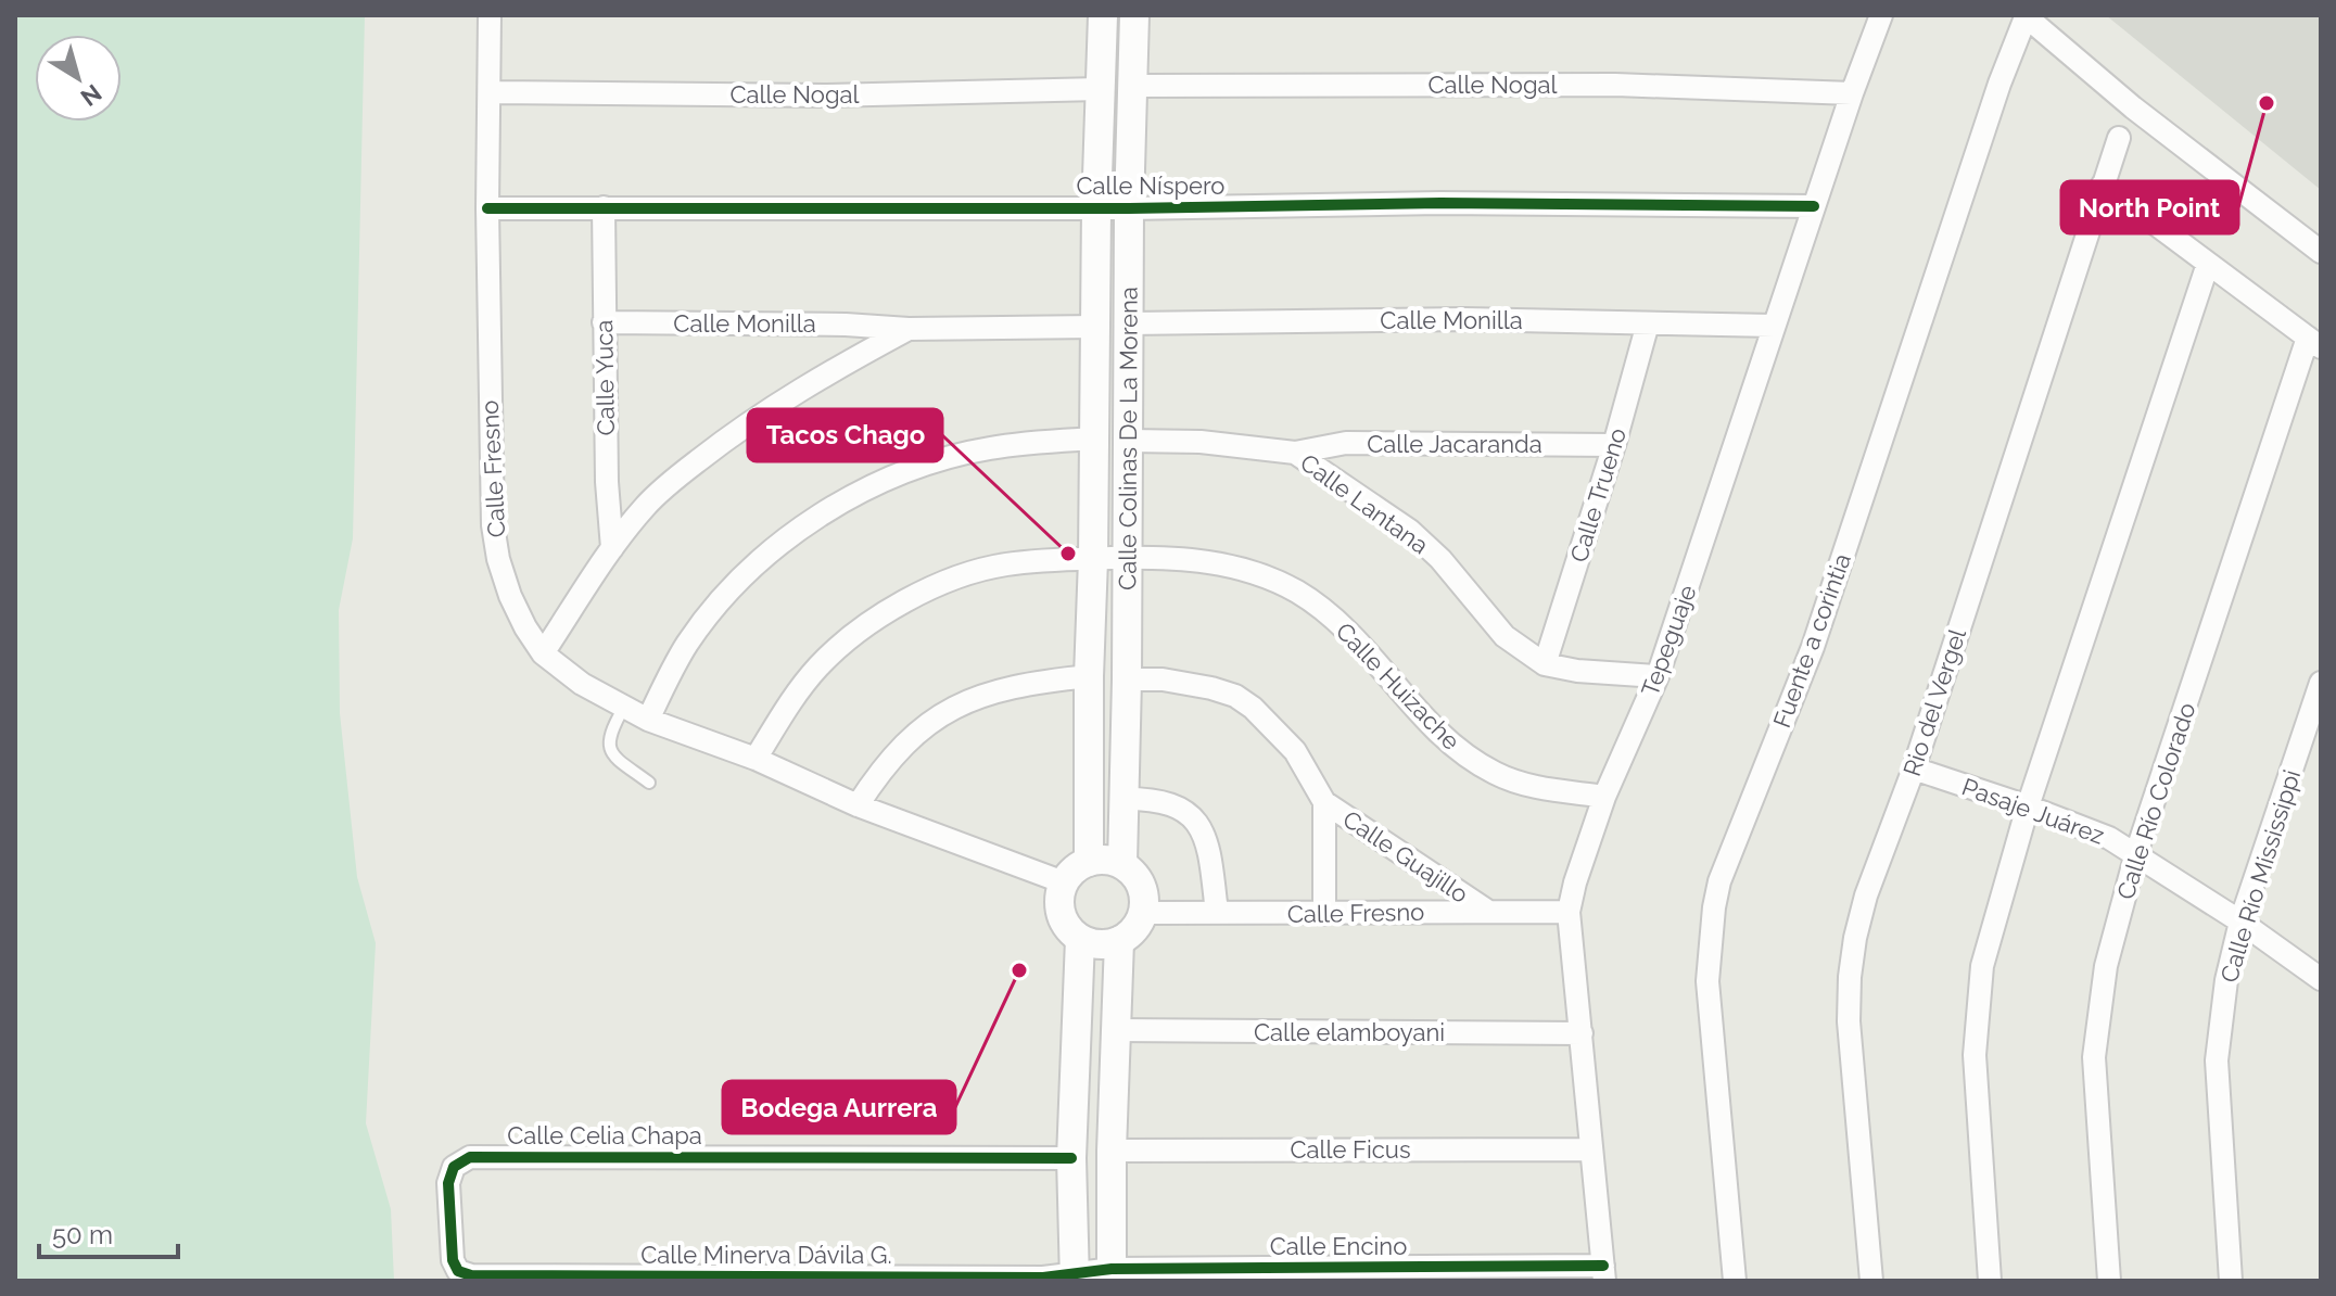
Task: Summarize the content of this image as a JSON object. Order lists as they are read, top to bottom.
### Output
{
  "streets": {
    "street": [
      "Calle Nogal",
      "Calle Níspero",
      "Calle Monilla",
      "Calle Yuca",
      "Calle Colinas De La Morena",
      "Calle Jacaranda",
      "Calle Fresno",
      "Calle Trueno",
      "Calle Lantana",
      "Tepeguaje",
      "Fuente a corintia",
      "Calle Huizache",
      "Rio del Vergel",
      "Calle Río Colorado",
      "Pasaje Juárez",
      "Calle Guajillo",
      "Calle Río Mississippi",
      "Calle elamboyani",
      "Calle Celia Chapa",
      "Calle Ficus",
      "Calle Encino",
      "Calle Minerva Dávila G."
    ]
  },
  "crossings": [
    ["Calle Nogal", "Calle Colinas De La Morena"],
    ["Calle Nogal", "Calle Fresno"],
    ["Calle Nogal", "Tepeguaje"],
    ["Calle Níspero", "Calle Yuca"],
    ["Calle Níspero", "Calle Colinas De La Morena"],
    ["Calle Níspero", "Calle Fresno"],
    ["Calle Níspero", "Tepeguaje"],
    ["Calle Monilla", "Calle Yuca"],
    ["Calle Monilla", "Calle Colinas De La Morena"],
    ["Calle Monilla", "Calle Trueno"],
    ["Calle Monilla", "Tepeguaje"],
    ["Calle Colinas De La Morena", "Calle Fresno"],
    ["Calle Colinas De La Morena", "Calle Lantana"],
    ["Calle Colinas De La Morena", "Calle Huizache"],
    ["Calle Colinas De La Morena", "Calle Guajillo"],
    ["Calle Jacaranda", "Calle Trueno"],
    ["Calle Jacaranda", "Calle Lantana"],
    ["Calle Fresno", "Tepeguaje"],
    ["Calle Fresno", "Calle Huizache"],
    ["Calle Fresno", "Calle Guajillo"],
    ["Calle Trueno", "Calle Lantana"],
    ["Calle Lantana", "Tepeguaje"],
    ["Tepeguaje", "Calle Huizache"],
    ["Tepeguaje", "Calle elamboyani"],
    ["Tepeguaje", "Calle Ficus"],
    ["Tepeguaje", "Calle Encino"],
    ["Rio del Vergel", "Pasaje Juárez"],
    ["Calle Río Colorado", "Pasaje Juárez"],
    ["Pasaje Juárez", "Calle Río Mississippi"],
    ["Calle Celia Chapa", "Calle Minerva Dávila G."],
    ["Calle Encino", "Calle Minerva Dávila G."]
  ],
  "places": ["North Point", "Tacos Chago", "Bodega Aurrera"],
  "scale_bar": "50 m",
  "north": "bottom right"
}
